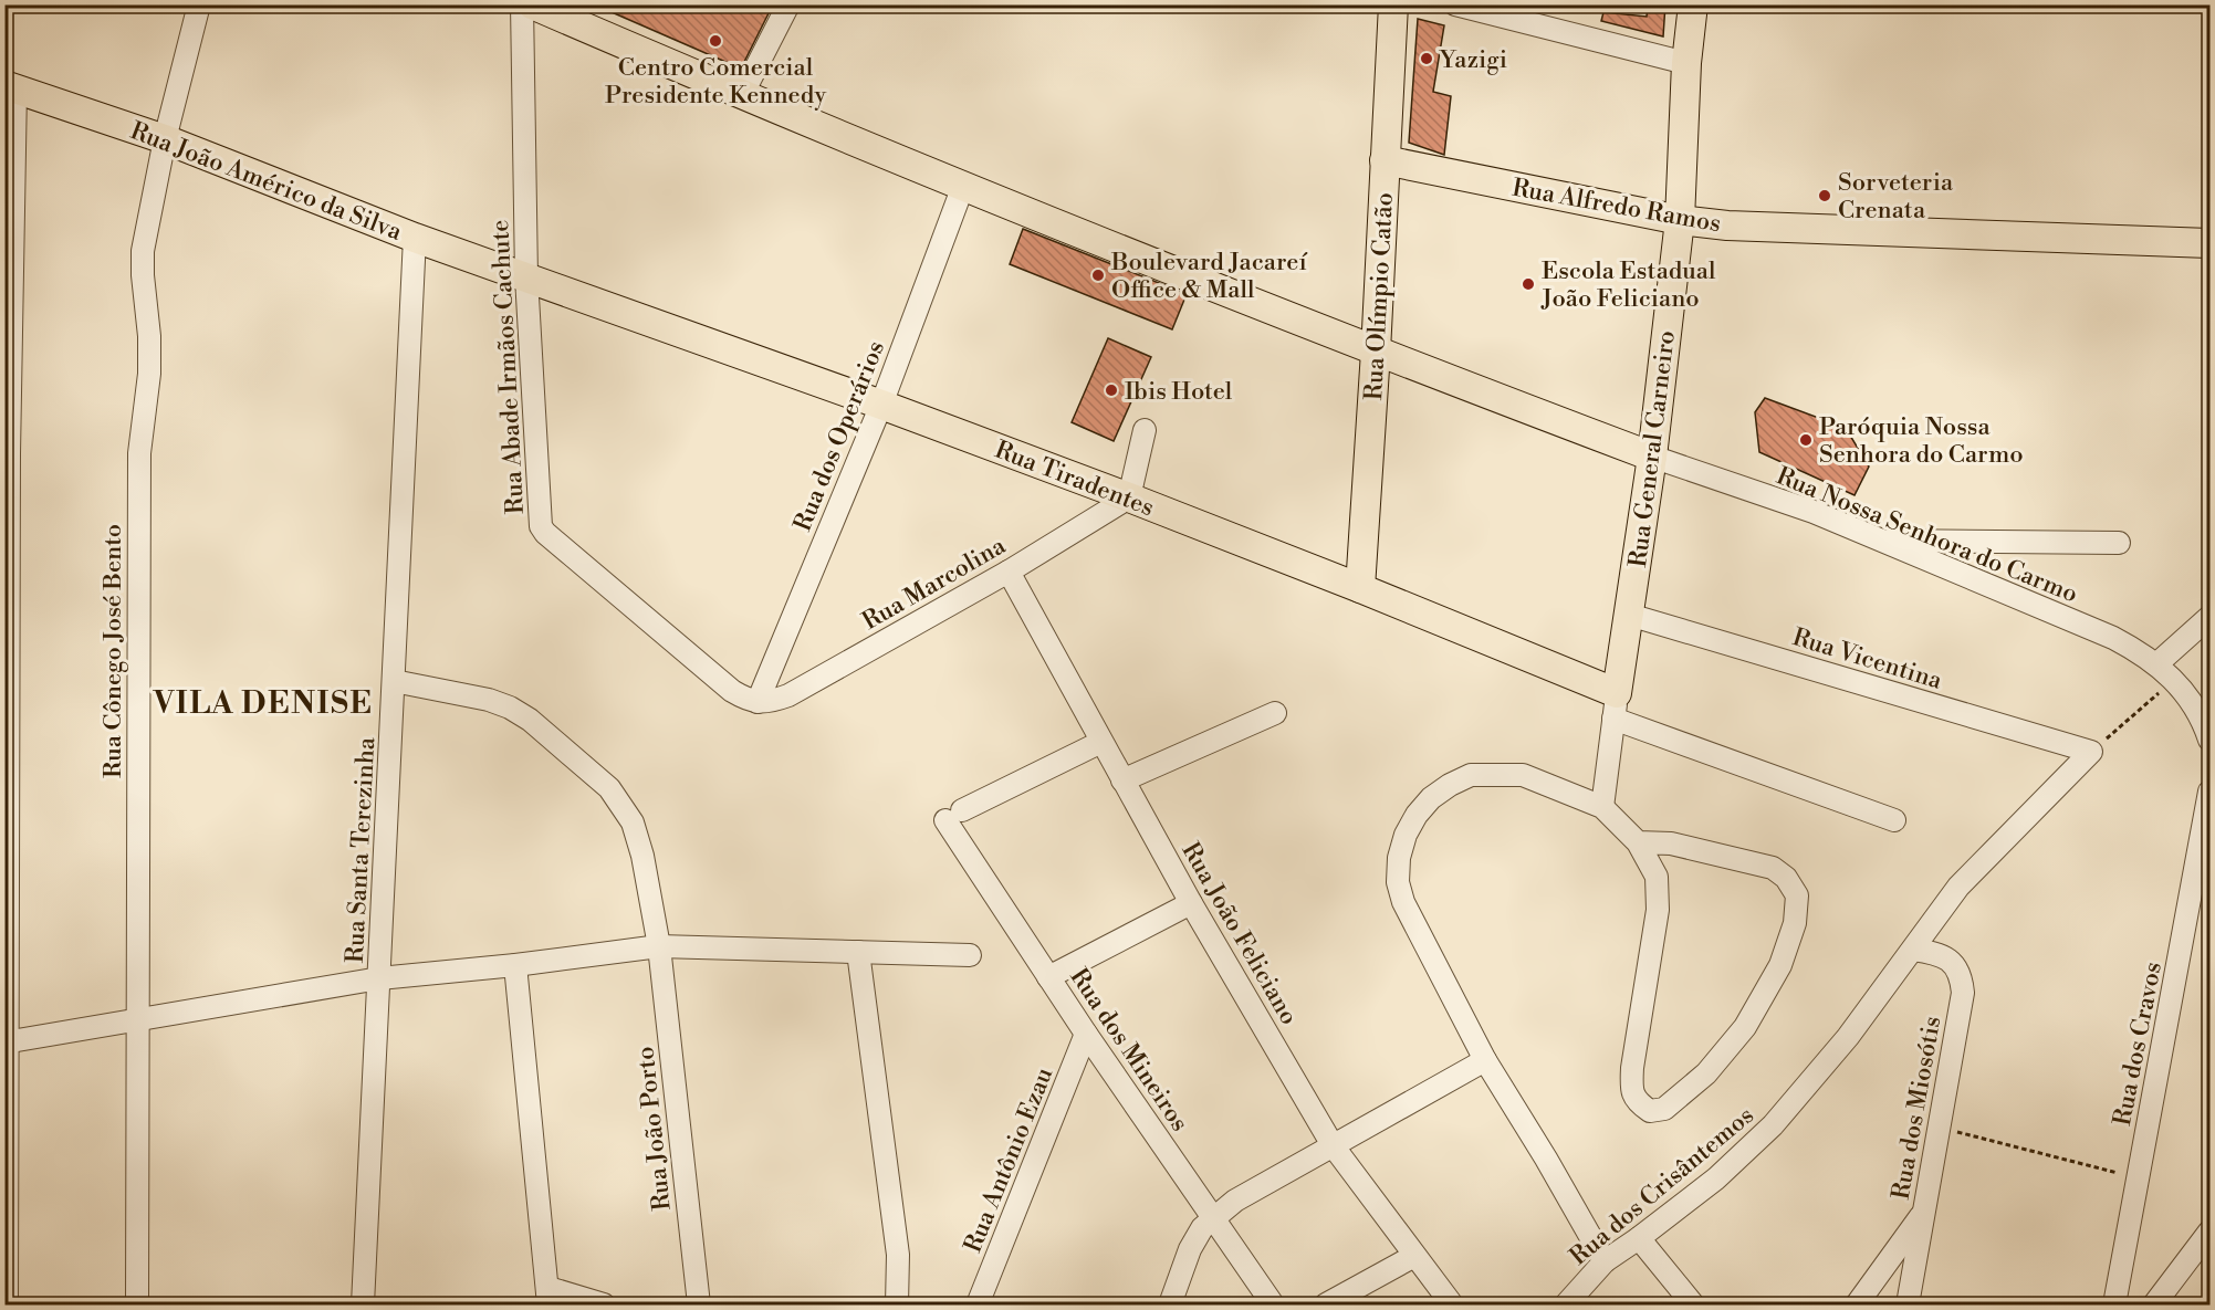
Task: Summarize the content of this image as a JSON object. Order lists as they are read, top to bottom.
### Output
{
  "streets": {
    "main road": [
      "Rua João Américo da Silva",
      "Rua Alfredo Ramos",
      "Rua Olímpio Catão",
      "Rua General Carneiro",
      "Rua Tiradentes"
    ],
    "street": [
      "Rua Abade Irmãos Cachute",
      "Rua dos Operários",
      "Rua Nossa Senhora do Carmo",
      "Rua Marcolina",
      "Rua Cônego José Bento",
      "Rua Vicentina",
      "Rua Santa Terezinha",
      "Rua João Feliciano",
      "Rua dos Cravos",
      "Rua dos Mineiros",
      "Rua dos Miosótis",
      "Rua João Porto",
      "Rua Antônio Ezau",
      "Rua dos Crisântemos"
    ]
  },
  "crossings": [
    ["Rua João Américo da Silva", "Rua Abade Irmãos Cachute"],
    ["Rua João Américo da Silva", "Rua Tiradentes"],
    ["Rua João Américo da Silva", "Rua Cônego José Bento"],
    ["Rua João Américo da Silva", "Rua Santa Terezinha"],
    ["Rua Alfredo Ramos", "Rua Olímpio Catão"],
    ["Rua Alfredo Ramos", "Rua General Carneiro"],
    ["Rua Olímpio Catão", "Rua Tiradentes"],
    ["Rua Abade Irmãos Cachute", "Rua dos Operários"],
    ["Rua Abade Irmãos Cachute", "Rua Tiradentes"],
    ["Rua Abade Irmãos Cachute", "Rua Marcolina"],
    ["Rua dos Operários", "Rua Tiradentes"],
    ["Rua dos Operários", "Rua Marcolina"],
    ["Rua General Carneiro", "Rua Tiradentes"],
    ["Rua General Carneiro", "Rua Nossa Senhora do Carmo"],
    ["Rua General Carneiro", "Rua Vicentina"],
    ["Rua Tiradentes", "Rua Marcolina"],
    ["Rua Marcolina", "Rua João Feliciano"],
    ["Rua Santa Terezinha", "Rua João Porto"],
    ["Rua João Feliciano", "Rua dos Mineiros"],
    ["Rua dos Mineiros", "Rua Antônio Ezau"],
    ["Rua dos Miosótis", "Rua dos Crisântemos"]
  ],
  "districts": ["VILA DENISE"],
  "places": [
    "Centro Comercial Presidente Kennedy",
    "Yazigi",
    "Sorveteria Crenata",
    "Boulevard Jacareí Office & Mall",
    "Escola Estadual João Feliciano",
    "Ibis Hotel",
    "Paróquia Nossa Senhora do Carmo"
  ]
}
